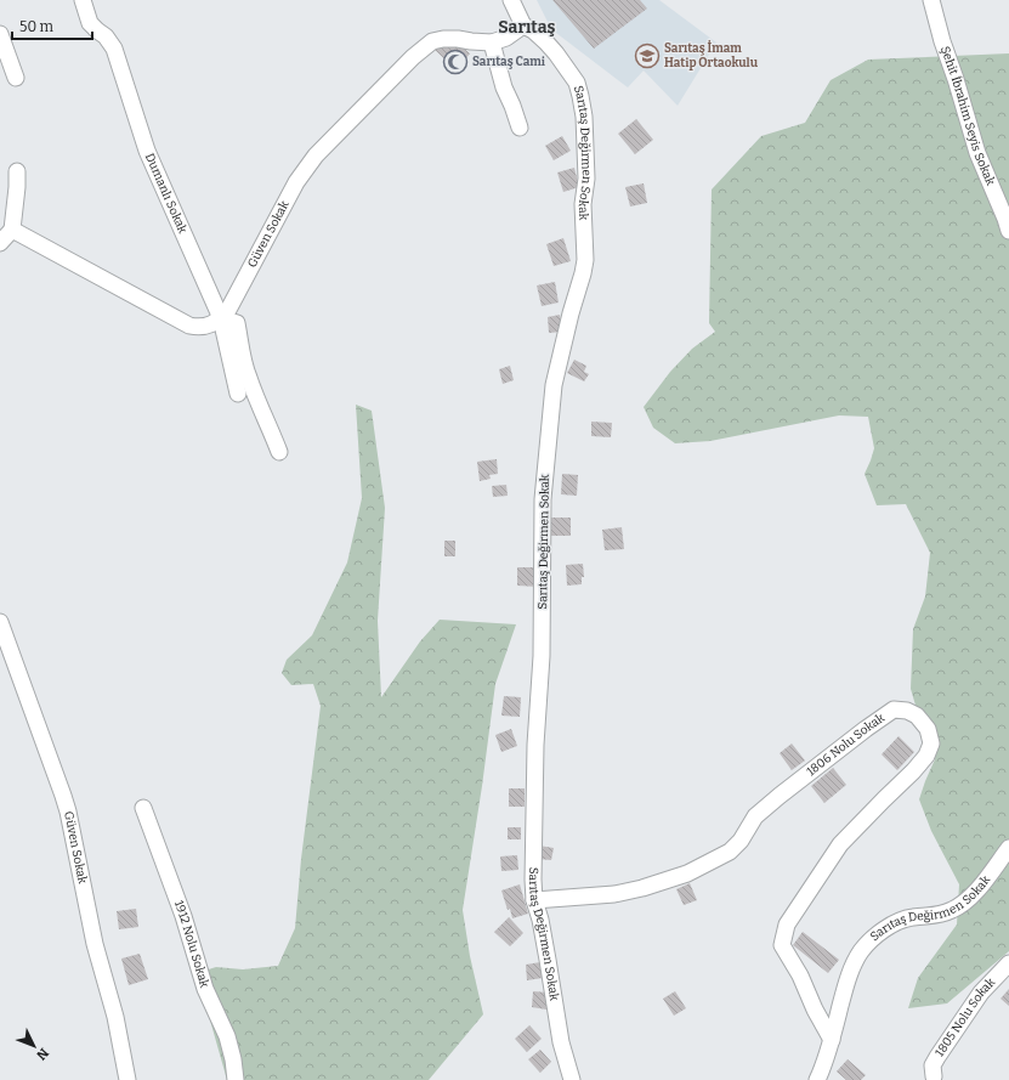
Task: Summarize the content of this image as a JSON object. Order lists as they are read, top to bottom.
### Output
{
  "streets": {
    "street": [
      "Şehit İbrahim Seyis Sokak",
      "Sarıtaş Değirmen Sokak",
      "Dumanlı Sokak",
      "Güven Sokak",
      "1806 Nolu Sokak",
      "1912 Nolu Sokak",
      "1805 Nolu Sokak"
    ]
  },
  "crossings": [
    ["Sarıtaş Değirmen Sokak", "Güven Sokak"],
    ["Sarıtaş Değirmen Sokak", "1806 Nolu Sokak"],
    ["Dumanlı Sokak", "Güven Sokak"]
  ],
  "districts": ["Sarıtaş"],
  "places": {
    "school or university": ["Sarıtaş İmam Hatip Ortaokulu"],
    "mosque": ["Sarıtaş Cami"]
  },
  "scale_bar": "50 m",
  "north": "bottom right"
}
